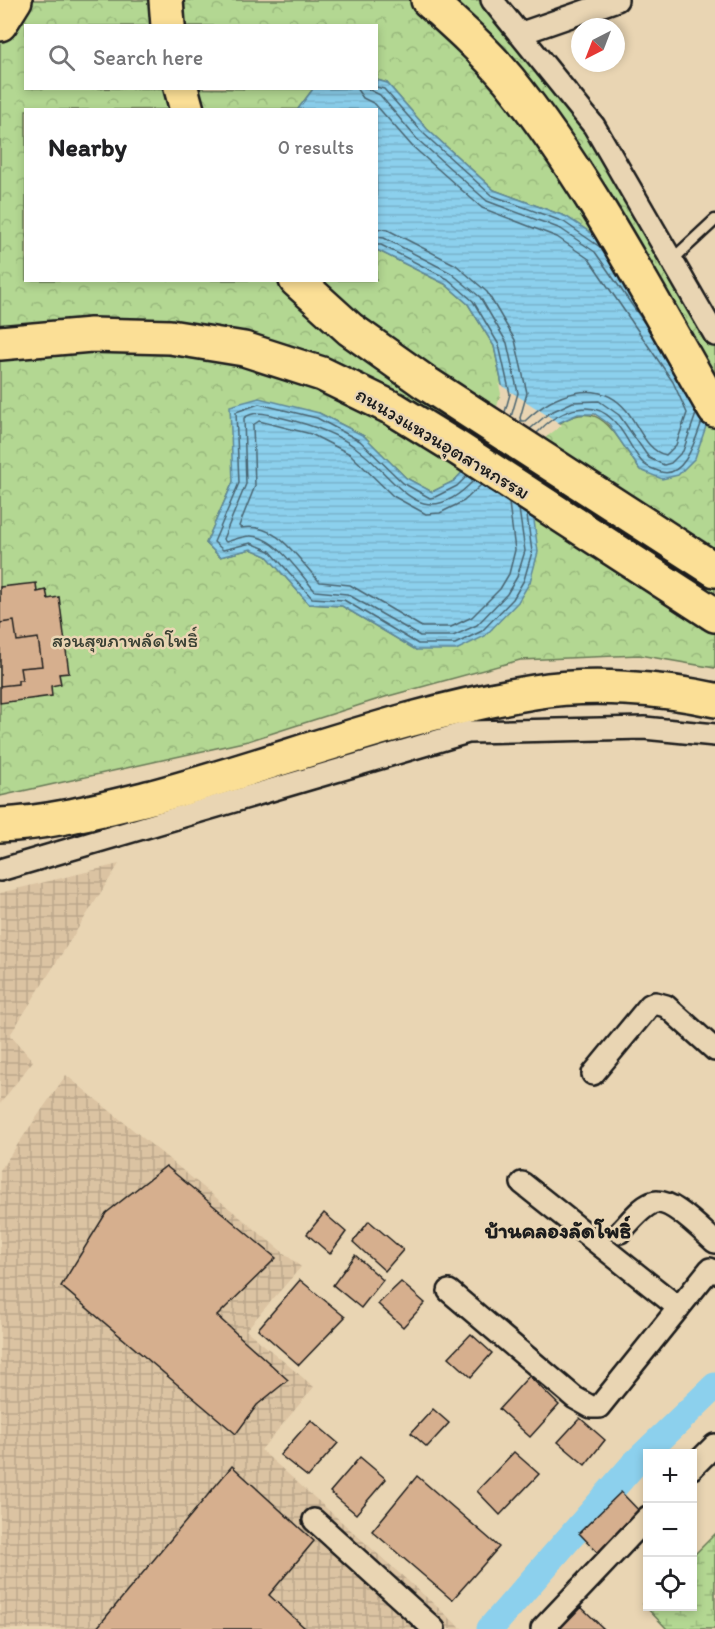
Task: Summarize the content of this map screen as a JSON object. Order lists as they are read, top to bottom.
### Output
{
  "streets": {
    "main road": ["ถนนวงแหวนอุตสาหกรรม"]
  },
  "districts": ["บ้านคลองลัดโพธิ์"],
  "parks": ["สวนสุขภาพลัดโพธิ์"],
  "north": "bottom left",
  "page": {
    "search": "Search here",
    "heading": ["Nearby", "0 results"],
    "map_buttons": ["+", "−"]
  }
}
